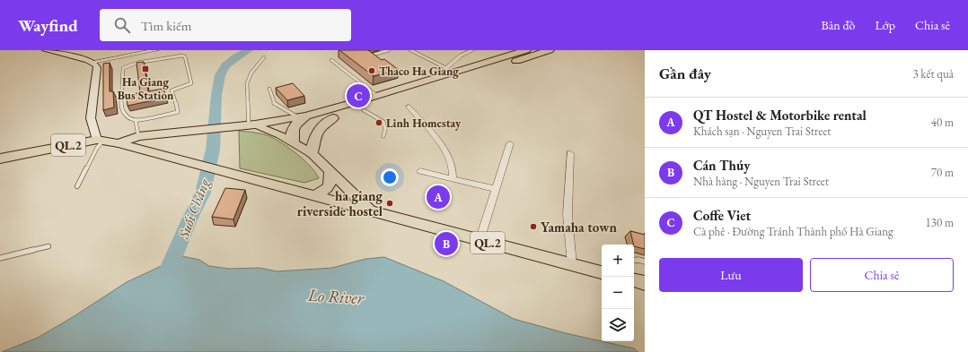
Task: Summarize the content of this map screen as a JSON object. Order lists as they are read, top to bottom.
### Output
{
  "streets": {
    "highway": ["QL.2"]
  },
  "water": ["Suối Châng", "Lo River"],
  "places": {
    "transit": ["Ha Giang Bus Station"],
    "other": [
      "Thaco Ha Giang",
      "Linh Homestay",
      "ha giang riverside hostel",
      "Yamaha town"
    ]
  },
  "page": {
    "header": "Wayfind",
    "search": "Tìm kiếm",
    "nav": ["Bản đồ", "Lớp", "Chia sẻ"],
    "heading": ["Gần đây", "3 kết quả"],
    "pins": ["C", "A", "B"],
    "list": [
      {
        "mark": "A",
        "name": "QT Hostel & Motorbike rental",
        "note": "Khách sạn · Nguyen Trai Street",
        "value": "40 m"
      },
      {
        "mark": "B",
        "name": "Cán Thúy",
        "note": "Nhà hàng · Nguyen Trai Street",
        "value": "70 m"
      },
      {
        "mark": "C",
        "name": "Coffe Viet",
        "note": "Cà phê · Đường Tránh Thành phố Hà Giang",
        "value": "130 m"
      }
    ],
    "map_buttons": ["+", "−"],
    "buttons": ["Lưu", "Chia sẻ"]
  }
}
